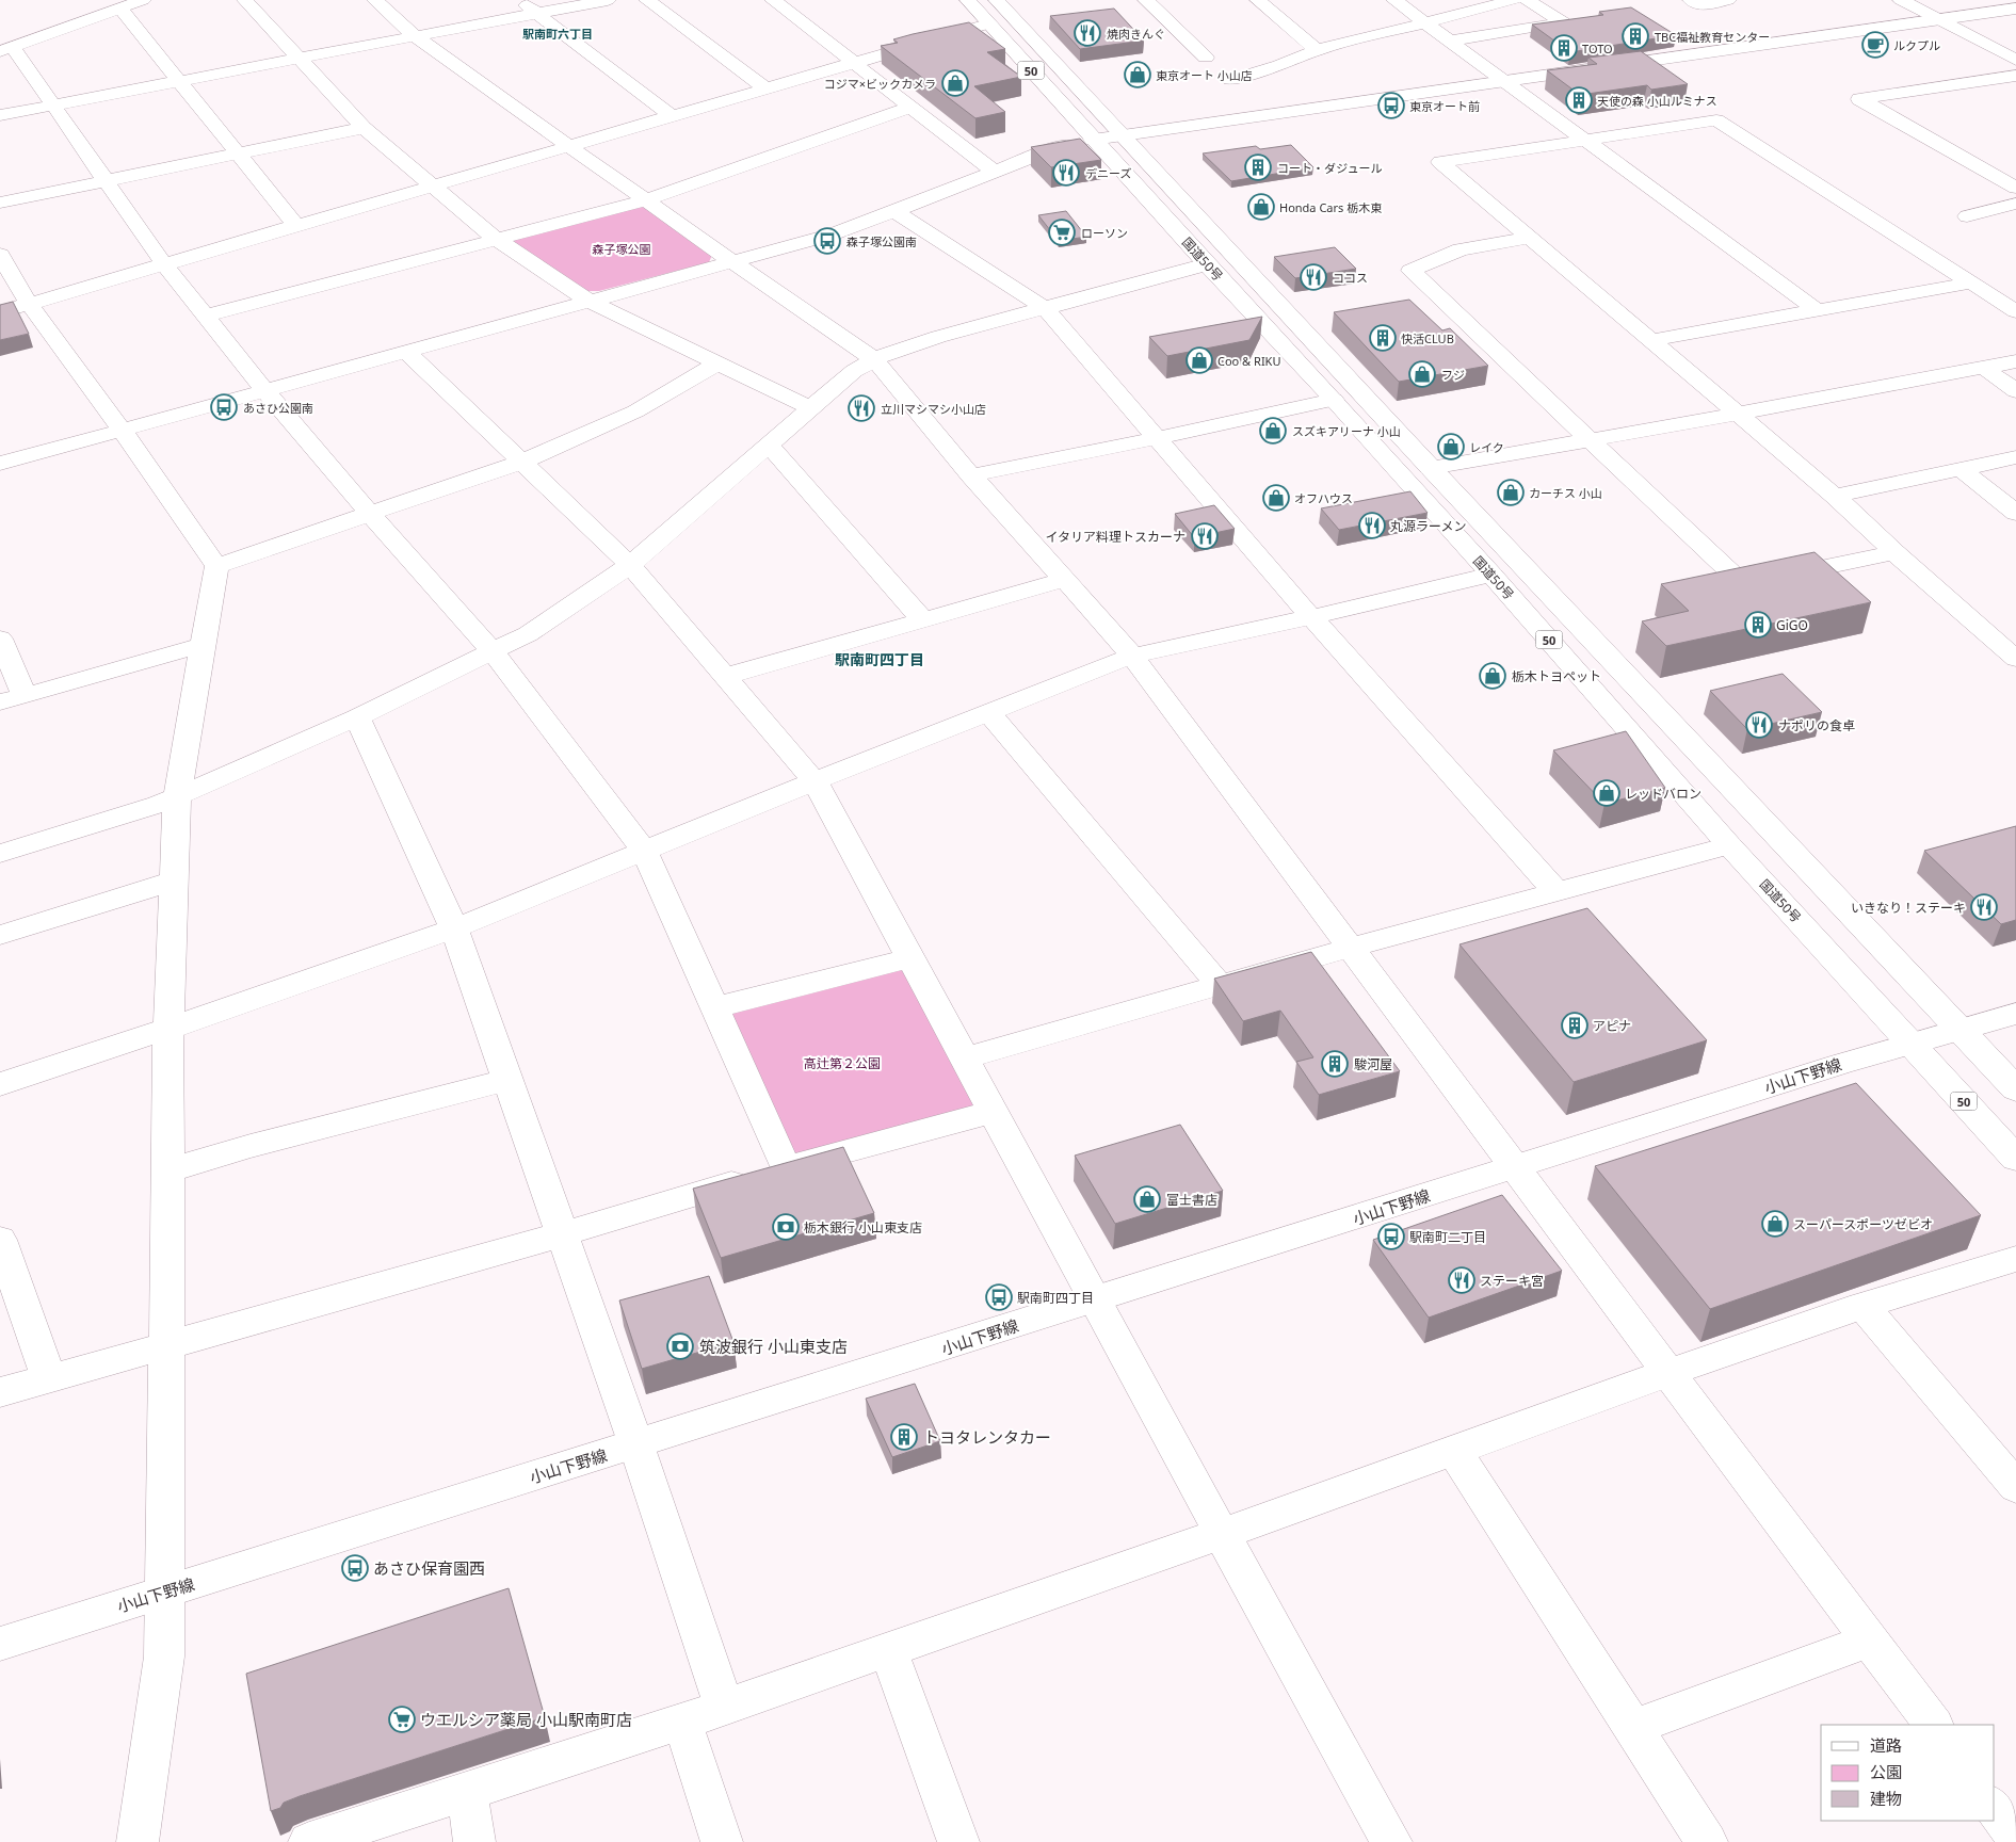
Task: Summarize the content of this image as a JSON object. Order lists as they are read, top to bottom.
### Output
{
  "streets": {
    "main road": ["50", "国道50号", "小山下野線"]
  },
  "crossings": [
    ["国道50号", "小山下野線"]
  ],
  "districts": ["駅南町六丁目", "駅南町四丁目"],
  "parks": ["森子塚公園", "高辻第２公園"],
  "places": {
    "restaurant": [
      "焼肉きんぐ",
      "デニーズ",
      "ココス",
      "立川マシマシ小山店",
      "丸源ラーメン",
      "イタリア料理トスカーナ",
      "ナポリの食卓",
      "いきなり！ステーキ",
      "ステーキ宮"
    ],
    "building": [
      "TBC福祉教育センター",
      "TOTO",
      "天使の森 小山ルミナス",
      "コート・ダジュール",
      "快活CLUB",
      "GiGO",
      "アピナ",
      "駿河屋",
      "トヨタレンタカー"
    ],
    "cafe": ["ルクプル"],
    "shop": [
      "東京オート 小山店",
      "コジマ×ビックカメラ",
      "Honda Cars 栃木東",
      "Coo & RIKU",
      "フジ",
      "スズキアリーナ 小山",
      "レイク",
      "カーチス 小山",
      "オフハウス",
      "栃木トヨペット",
      "レッドバロン",
      "富士書店",
      "スーパースポーツゼビオ"
    ],
    "bus stop": [
      "東京オート前",
      "森子塚公園南",
      "あさひ公園南",
      "駅南町二丁目",
      "駅南町四丁目",
      "あさひ保育園西"
    ],
    "supermarket": ["ローソン", "ウエルシア薬局 小山駅南町店"],
    "bank": ["栃木銀行 小山東支店", "筑波銀行 小山東支店"]
  },
  "legend": ["道路", "公園", "建物"]
}
